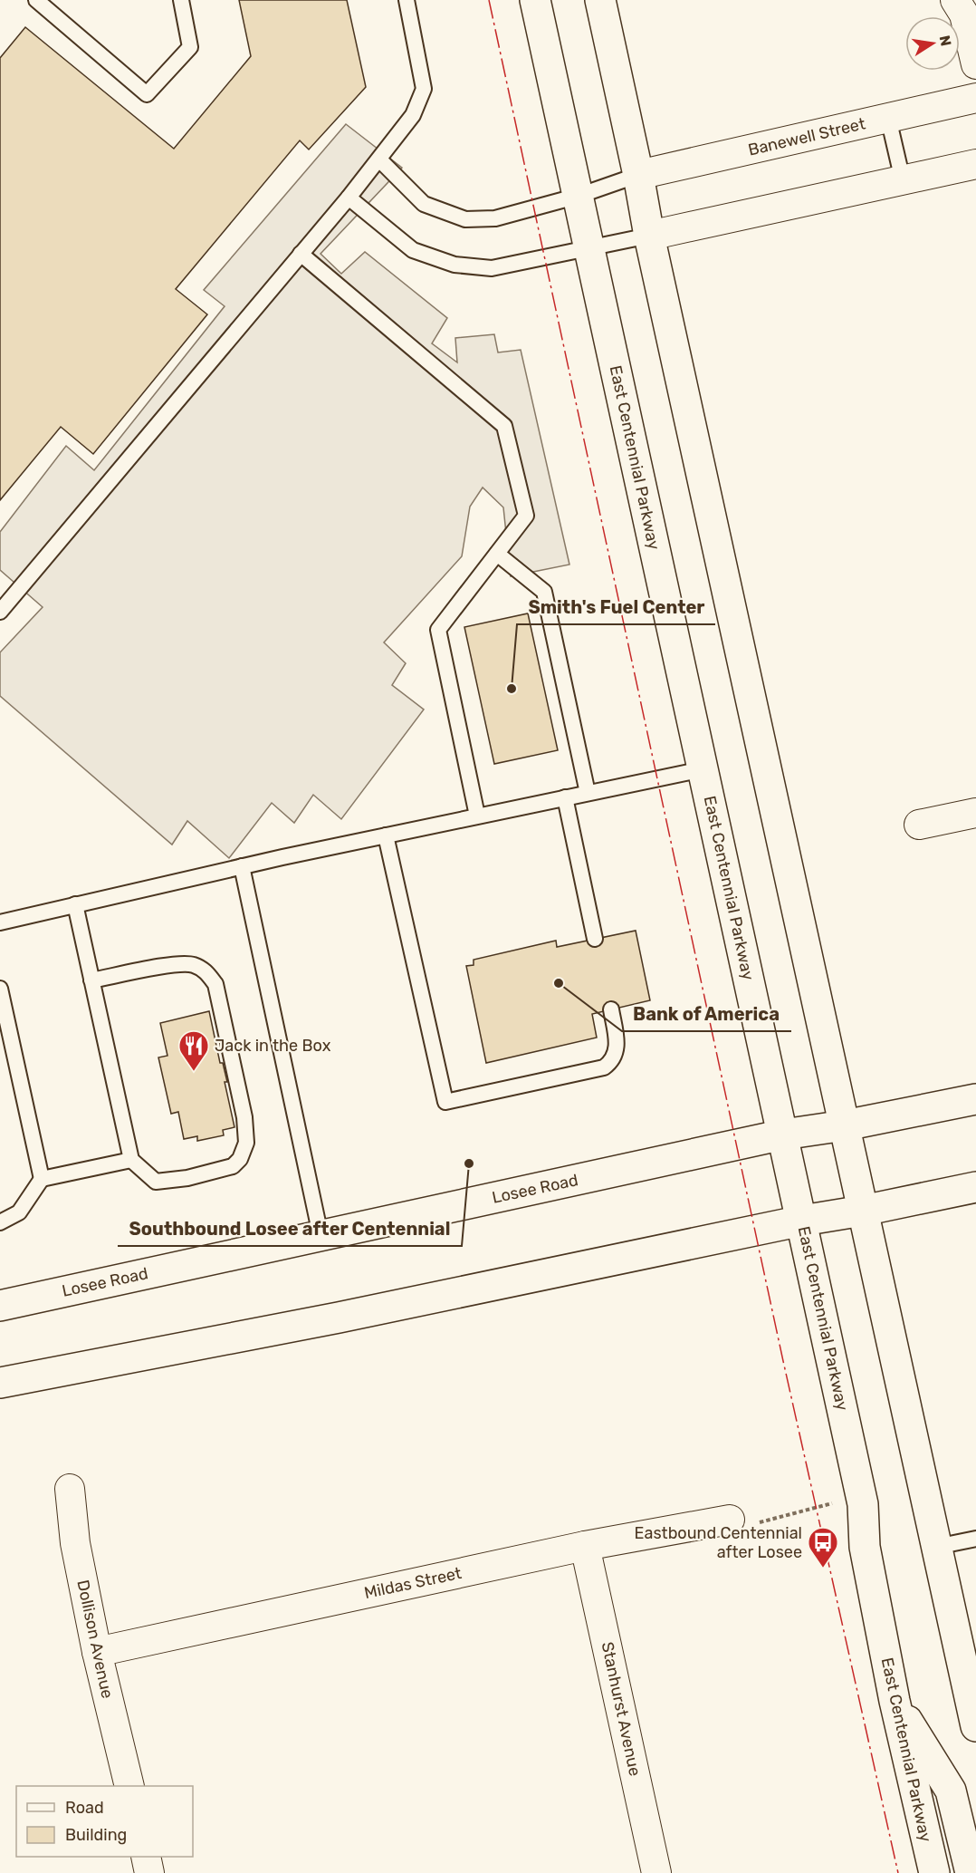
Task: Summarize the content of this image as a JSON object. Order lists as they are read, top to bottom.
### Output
{
  "streets": {
    "main road": ["East Centennial Parkway", "Losee Road"],
    "street": [
      "Banewell Street",
      "Mildas Street",
      "Dollison Avenue",
      "Stanhurst Avenue"
    ]
  },
  "crossings": [
    ["East Centennial Parkway", "Losee Road"],
    ["Mildas Street", "Dollison Avenue"],
    ["Mildas Street", "Stanhurst Avenue"]
  ],
  "places": {
    "other": ["Smith's Fuel Center", "Bank of America", "Southbound Losee after Centennial"],
    "restaurant": ["Jack in the Box"],
    "bus stop": ["Eastbound Centennial after Losee"]
  },
  "legend": ["Road", "Building"],
  "north": "right"
}
